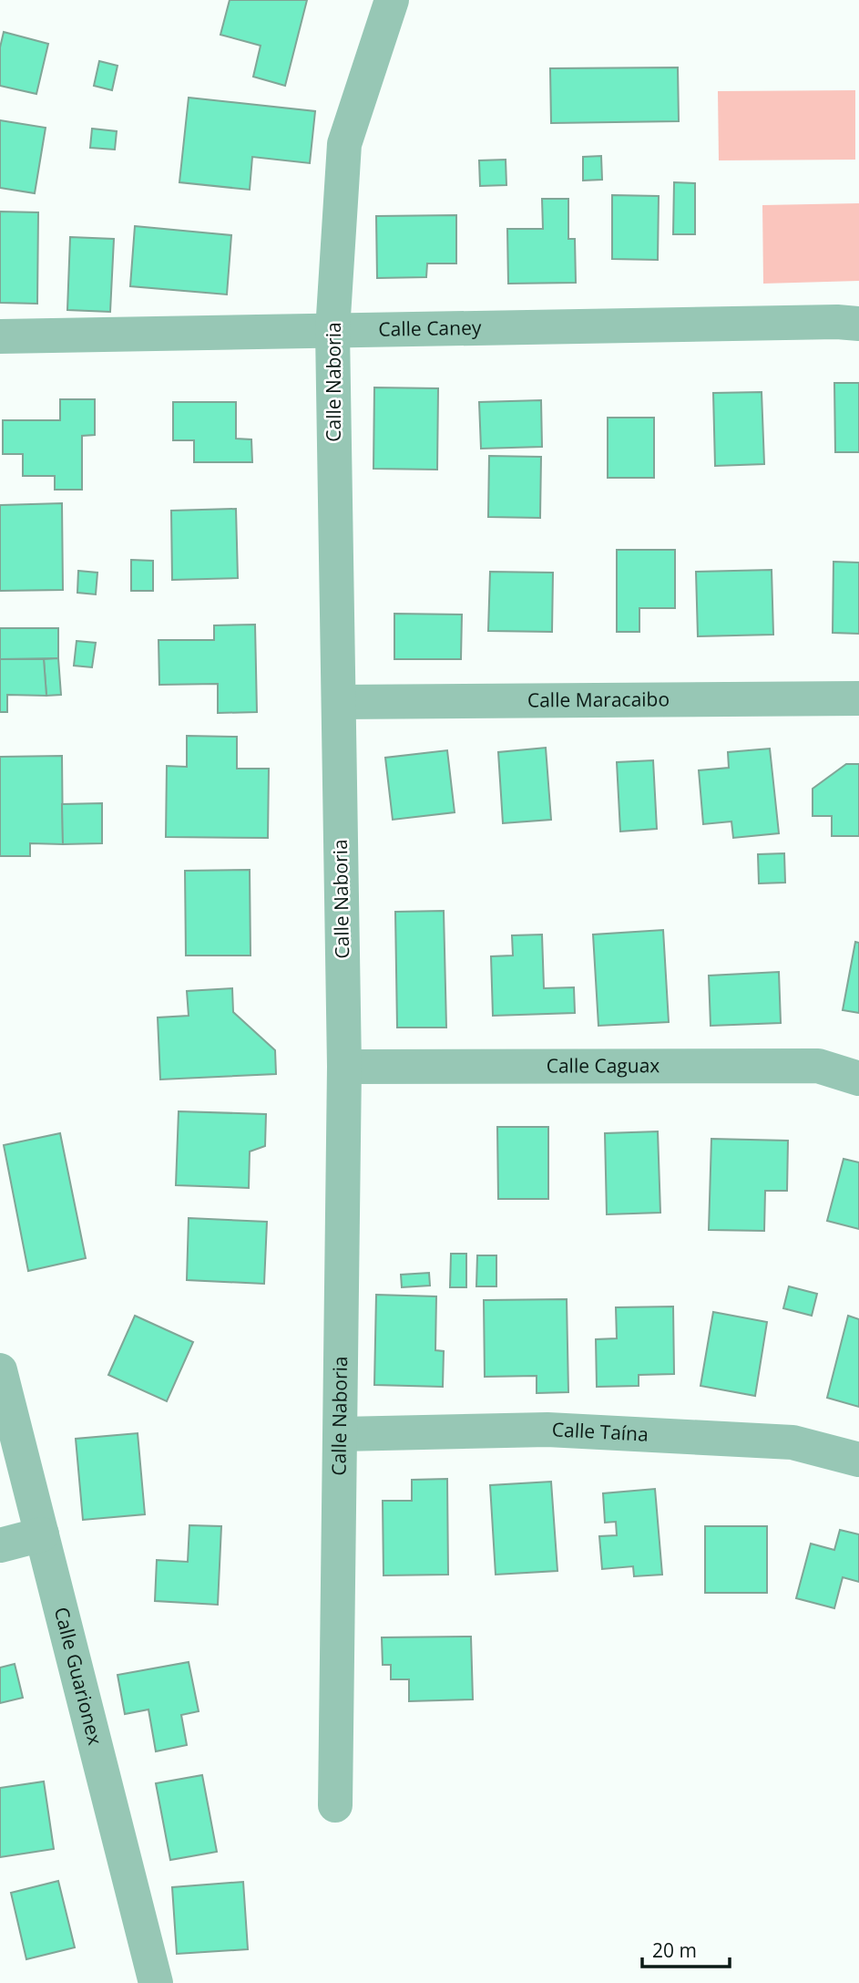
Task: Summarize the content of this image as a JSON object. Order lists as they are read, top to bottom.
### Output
{
  "streets": {
    "street": [
      "Calle Caney",
      "Calle Naboria",
      "Calle Maracaibo",
      "Calle Caguax",
      "Calle Taína",
      "Calle Guarionex"
    ]
  },
  "crossings": [
    ["Calle Caney", "Calle Naboria"],
    ["Calle Naboria", "Calle Maracaibo"],
    ["Calle Naboria", "Calle Caguax"],
    ["Calle Naboria", "Calle Taína"]
  ],
  "scale_bar": "20 m"
}
